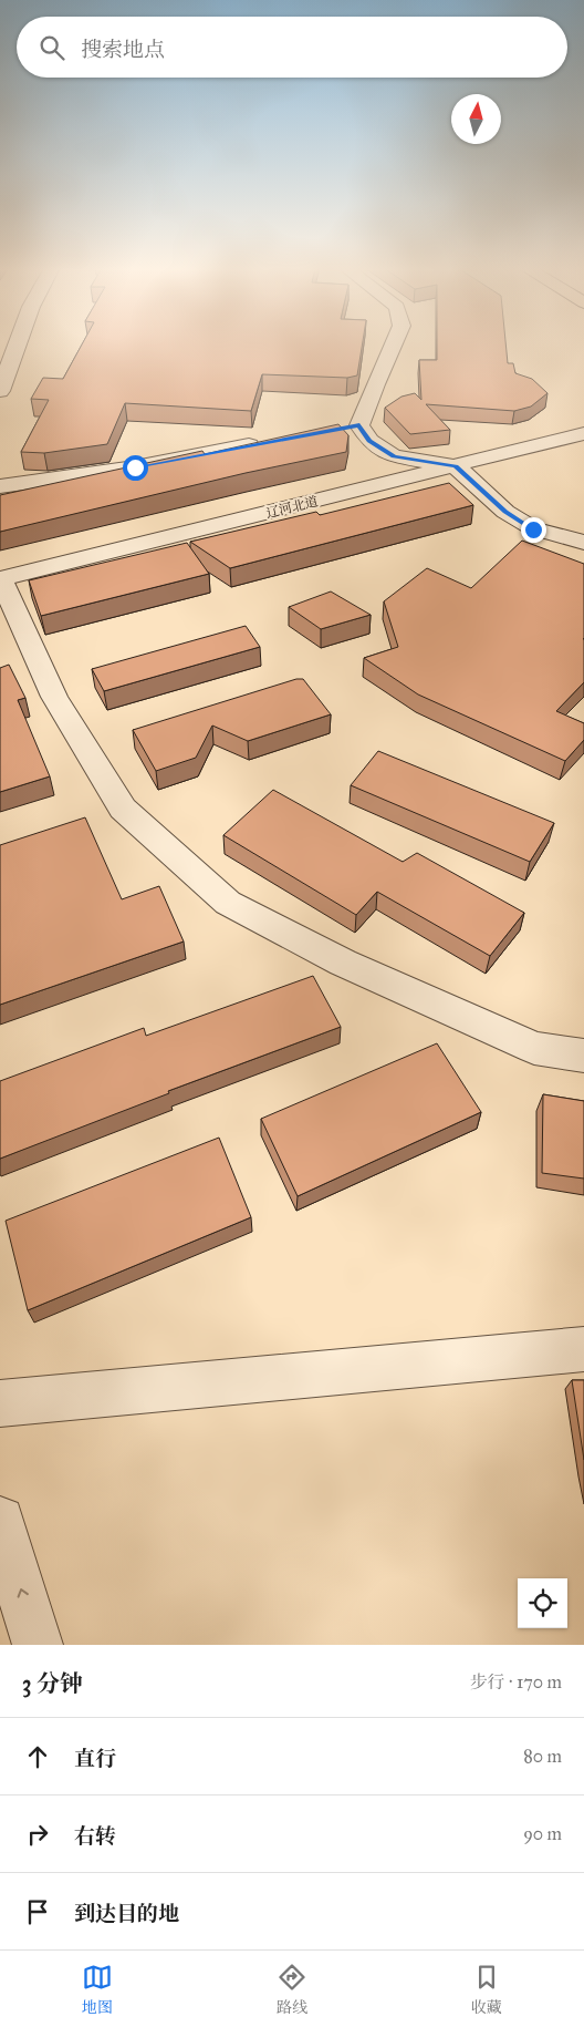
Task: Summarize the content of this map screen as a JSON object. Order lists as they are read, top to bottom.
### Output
{
  "streets": {
    "street": ["辽河北道"]
  },
  "north": "top",
  "page": {
    "search": "搜索地点",
    "heading": ["3 分钟", "步行 · 170 m"],
    "list": [
      ["直行", "80 m"],
      ["右转", "90 m"],
      "到达目的地"
    ],
    "nav": ["地图", "路线", "收藏"]
  }
}
